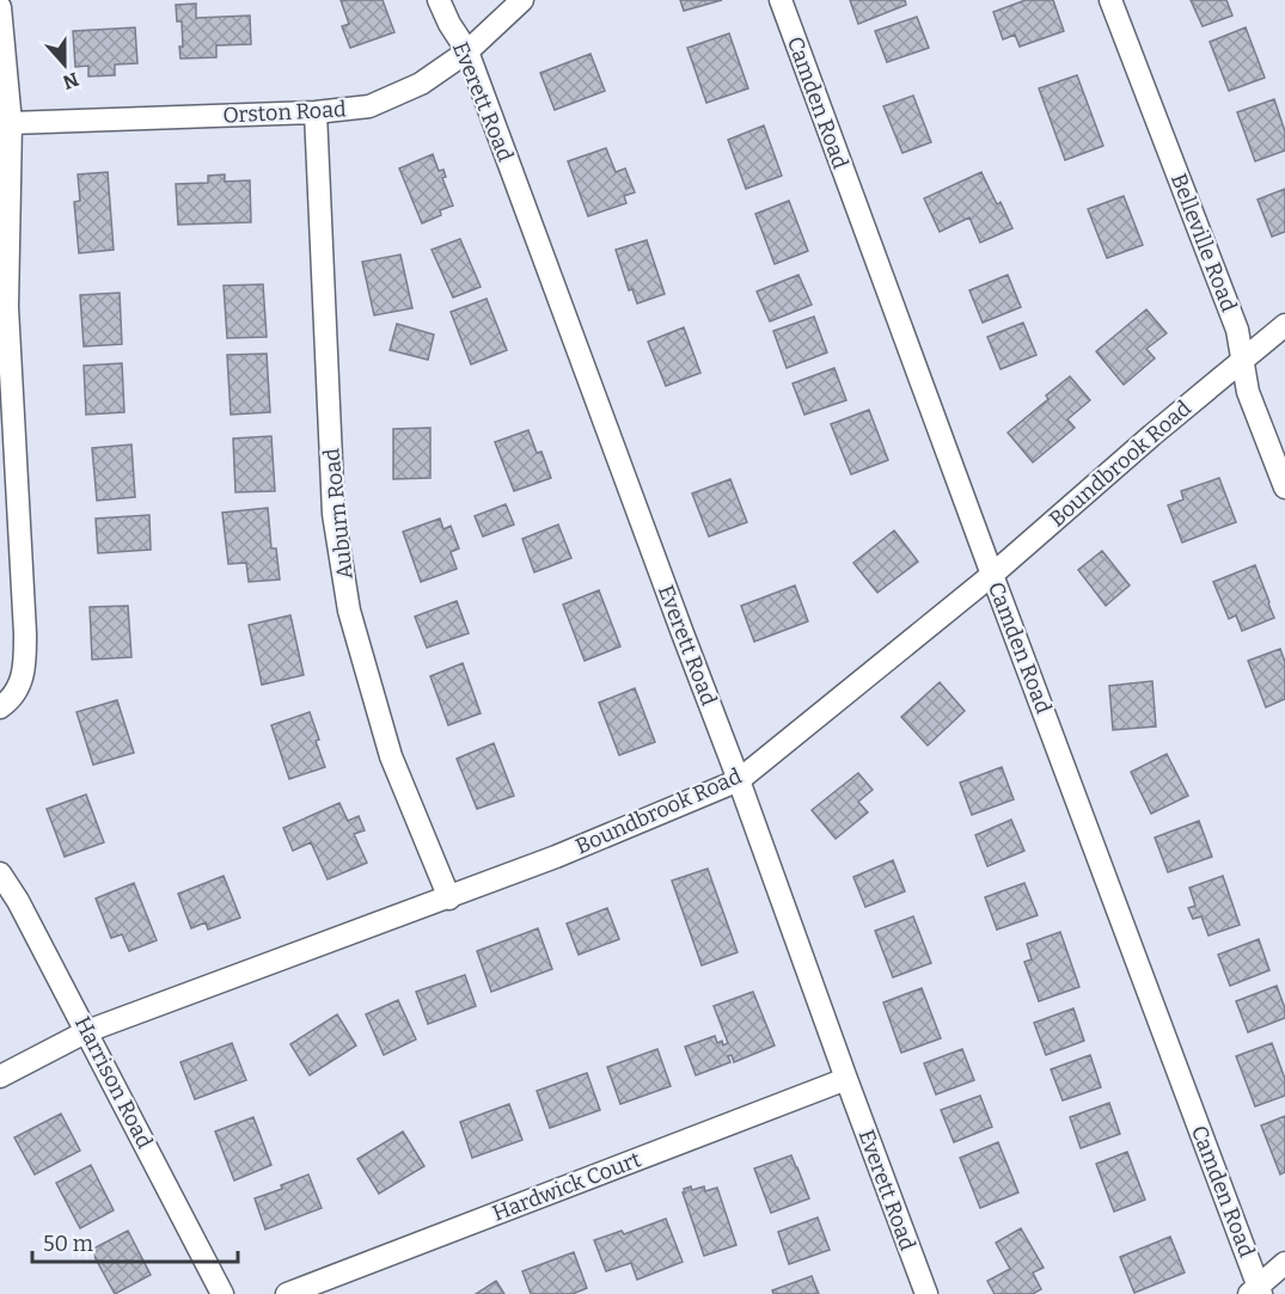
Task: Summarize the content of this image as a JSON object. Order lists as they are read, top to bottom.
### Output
{
  "streets": {
    "street": [
      "Everett Road",
      "Camden Road",
      "Orston Road",
      "Belleville Road",
      "Boundbrook Road",
      "Auburn Road",
      "Harrison Road",
      "Hardwick Court"
    ]
  },
  "crossings": [
    ["Everett Road", "Orston Road"],
    ["Everett Road", "Boundbrook Road"],
    ["Everett Road", "Hardwick Court"],
    ["Camden Road", "Boundbrook Road"],
    ["Orston Road", "Auburn Road"],
    ["Belleville Road", "Boundbrook Road"],
    ["Boundbrook Road", "Auburn Road"],
    ["Boundbrook Road", "Harrison Road"]
  ],
  "scale_bar": "50 m",
  "north": "bottom"
}
